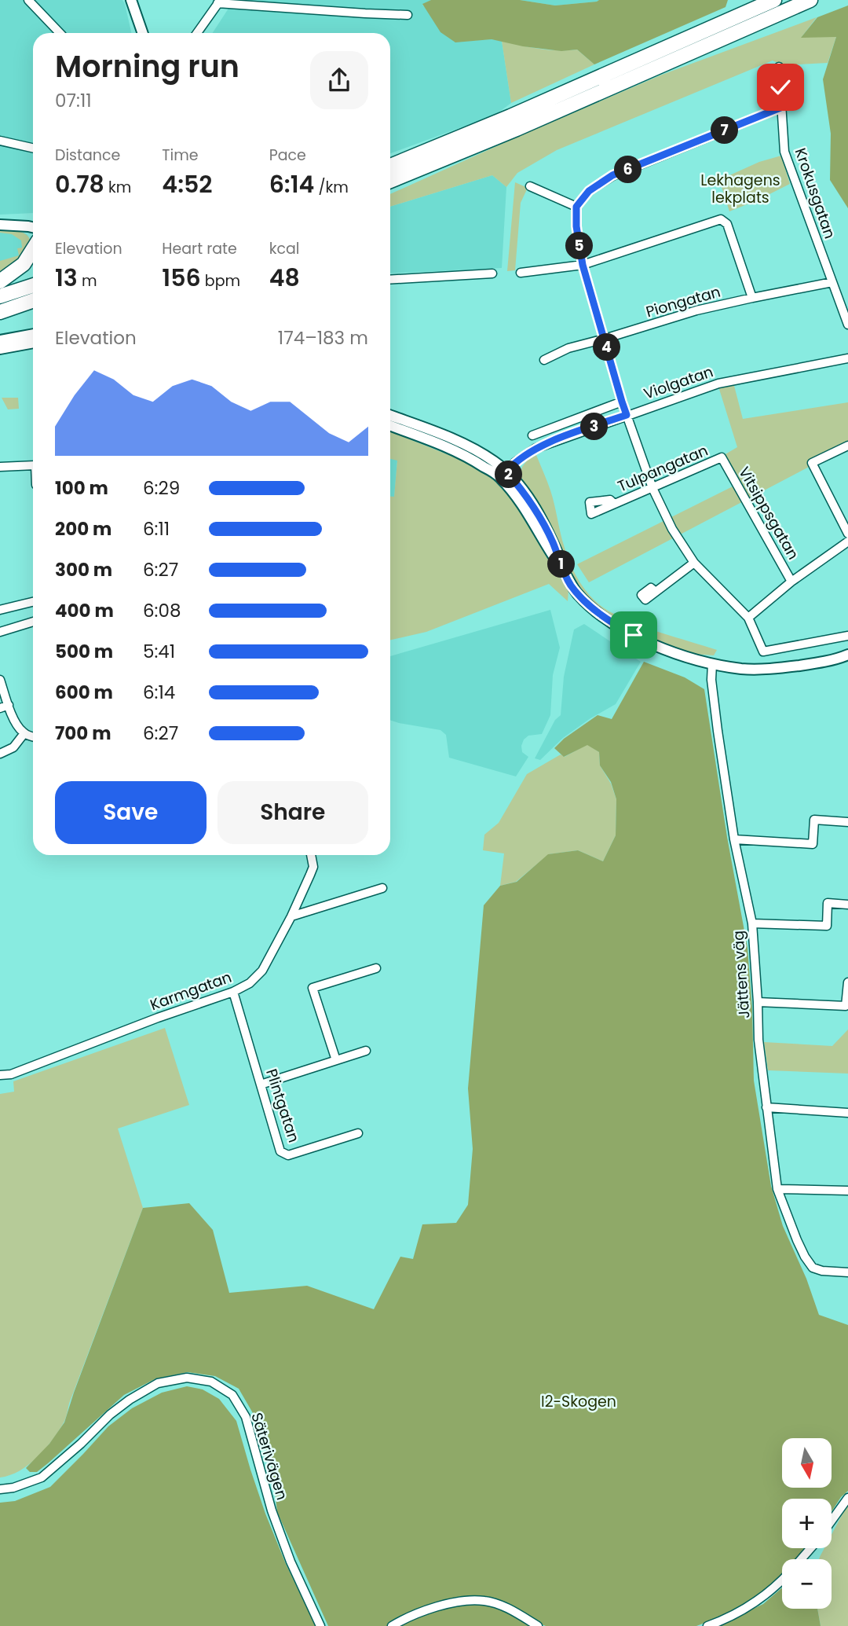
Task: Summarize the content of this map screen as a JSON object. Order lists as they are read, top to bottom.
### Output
{
  "streets": {
    "street": [
      "Krokusgatan",
      "Piongatan",
      "Violgatan",
      "Tulpangatan",
      "Vitsippsgatan",
      "Jättens väg",
      "Karmgatan",
      "Plintgatan",
      "Säterivägen"
    ]
  },
  "crossings": [
    ["Krokusgatan", "Piongatan"],
    ["Tulpangatan", "Vitsippsgatan"],
    ["Karmgatan", "Plintgatan"]
  ],
  "parks": ["Lekhagens lekplats", "I2-Skogen"],
  "north": "bottom",
  "page": {
    "heading": ["Morning run", "07:11"],
    "pins": [
      "7",
      "6",
      "5",
      "4",
      "3",
      "2",
      "1"
    ],
    "stats": [
      ["Distance", "0.78 km"],
      ["Time", "4:52"],
      ["Pace", "6:14 /km"],
      ["Elevation", "13 m"],
      ["Heart rate", "156 bpm"],
      ["kcal", "48"]
    ],
    "chart": ["Elevation", "174–183 m"],
    "list": [
      {
        "name": "100 m",
        "note": "6:29"
      },
      {
        "name": "200 m",
        "note": "6:11"
      },
      {
        "name": "300 m",
        "note": "6:27"
      },
      {
        "name": "400 m",
        "note": "6:08"
      },
      {
        "name": "500 m",
        "note": "5:41"
      },
      {
        "name": "600 m",
        "note": "6:14"
      },
      {
        "name": "700 m",
        "note": "6:27"
      }
    ],
    "buttons": ["Save", "Share"],
    "map_buttons": ["+", "−"]
  }
}
